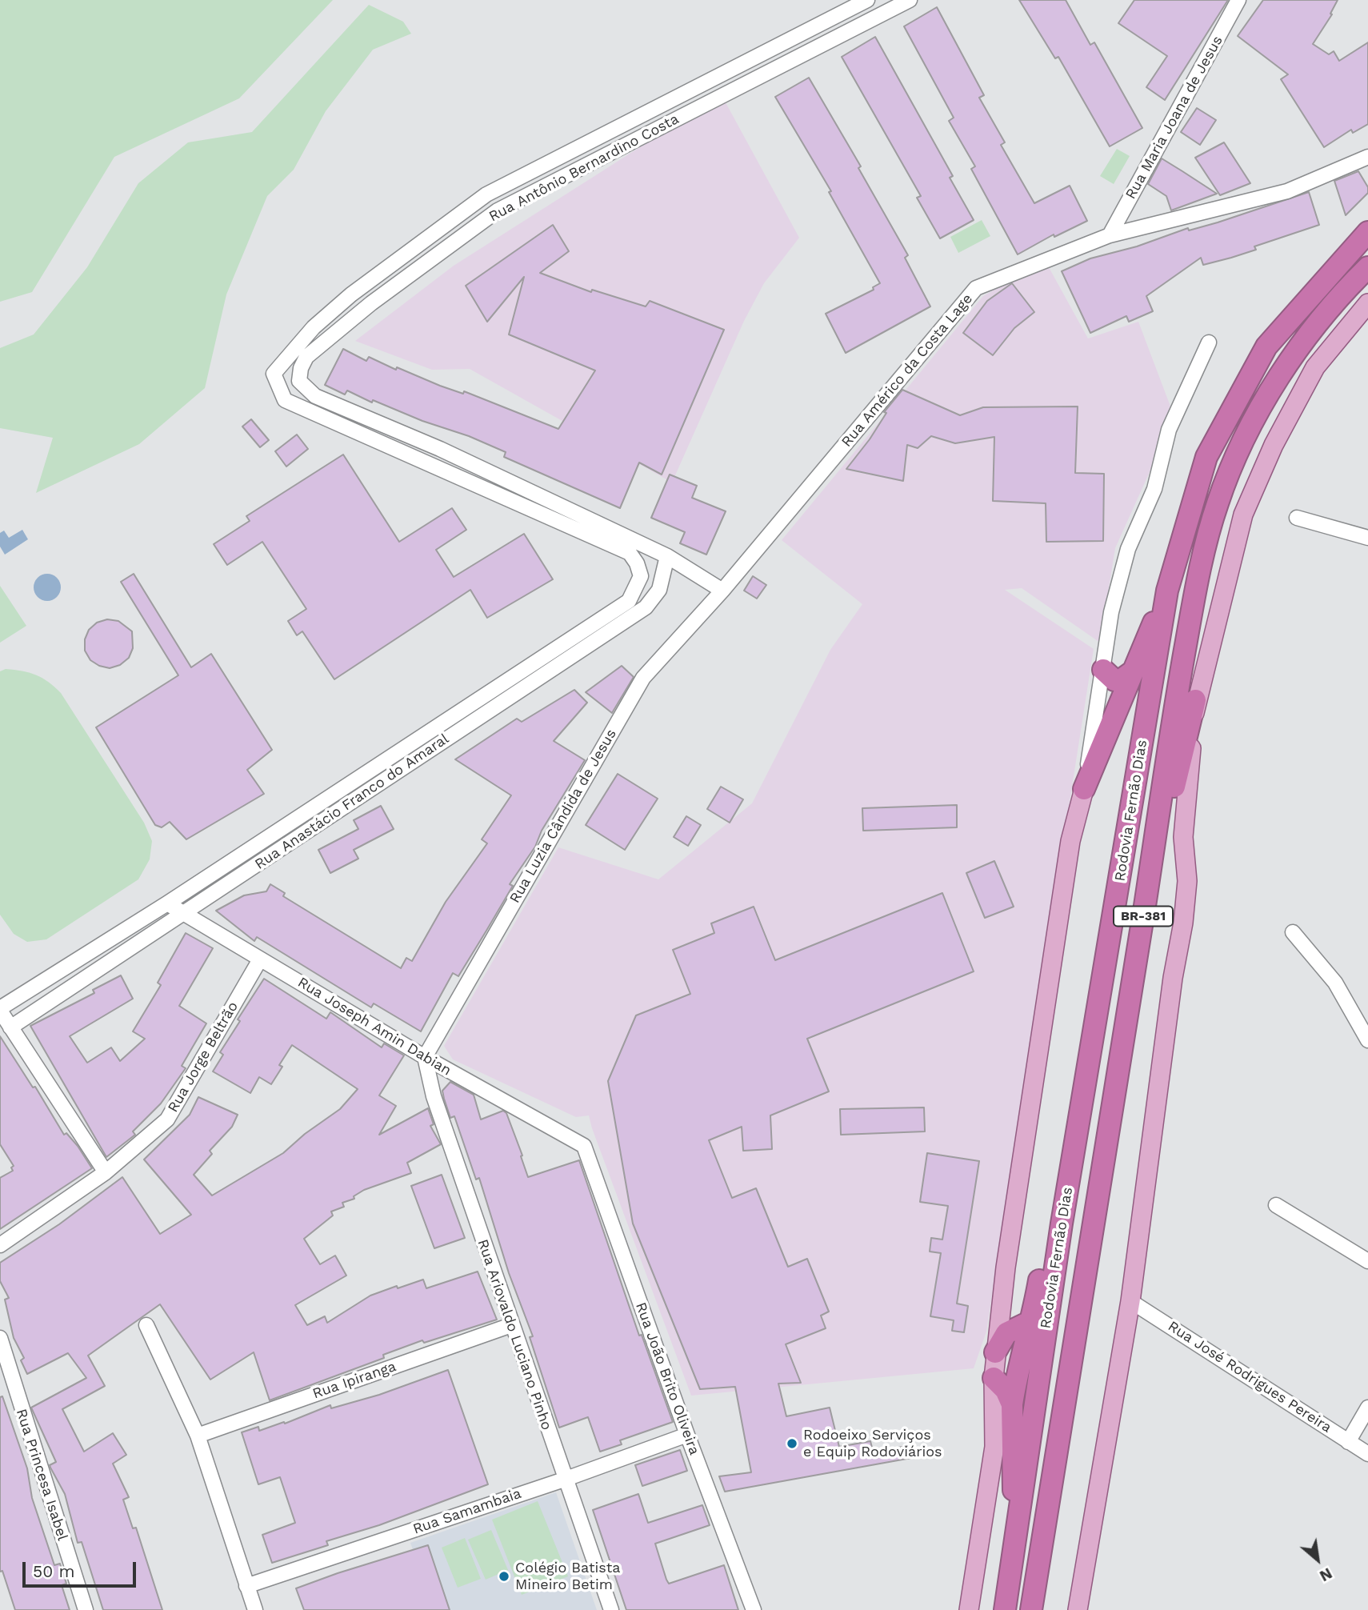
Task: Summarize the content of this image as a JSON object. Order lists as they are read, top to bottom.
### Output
{
  "streets": {
    "highway": ["Rodovia Fernão Dias", "BR-381"],
    "street": [
      "Rua Maria Joana de Jesus",
      "Rua Antônio Bernardino Costa",
      "Rua Américo da Costa Lage",
      "Rua Anastácio Franco do Amaral",
      "Rua Luzia Cândida de Jesus",
      "Rua Joseph Amin Dabian",
      "Rua Jorge Beltrão",
      "Rua Ariovaldo Luciano Pinho",
      "Rua José Rodrigues Pereira",
      "Rua João Brito Oliveira",
      "Rua Ipiranga",
      "Rua Princesa Isabel",
      "Rua Samambaia"
    ]
  },
  "crossings": [
    ["Rua Maria Joana de Jesus", "Rua Américo da Costa Lage"],
    ["Rua Antônio Bernardino Costa", "Rua Américo da Costa Lage"],
    ["Rua Antônio Bernardino Costa", "Rua Anastácio Franco do Amaral"],
    ["Rua Antônio Bernardino Costa", "Rua Luzia Cândida de Jesus"],
    ["Rua Américo da Costa Lage", "Rua Luzia Cândida de Jesus"],
    ["Rua Anastácio Franco do Amaral", "Rua Joseph Amin Dabian"],
    ["Rodovia Fernão Dias", "BR-381"],
    ["Rua Luzia Cândida de Jesus", "Rua Joseph Amin Dabian"],
    ["Rua Luzia Cândida de Jesus", "Rua Ariovaldo Luciano Pinho"],
    ["BR-381", "Rua José Rodrigues Pereira"],
    ["Rua Joseph Amin Dabian", "Rua Jorge Beltrão"],
    ["Rua Joseph Amin Dabian", "Rua Ariovaldo Luciano Pinho"],
    ["Rua Joseph Amin Dabian", "Rua João Brito Oliveira"],
    ["Rua Ariovaldo Luciano Pinho", "Rua Ipiranga"],
    ["Rua Ariovaldo Luciano Pinho", "Rua Samambaia"],
    ["Rua João Brito Oliveira", "Rua Samambaia"]
  ],
  "places": ["Rodoeixo Serviços e Equip Rodoviários", "Colégio Batista Mineiro Betim"],
  "scale_bar": "50 m",
  "north": "bottom right"
}
